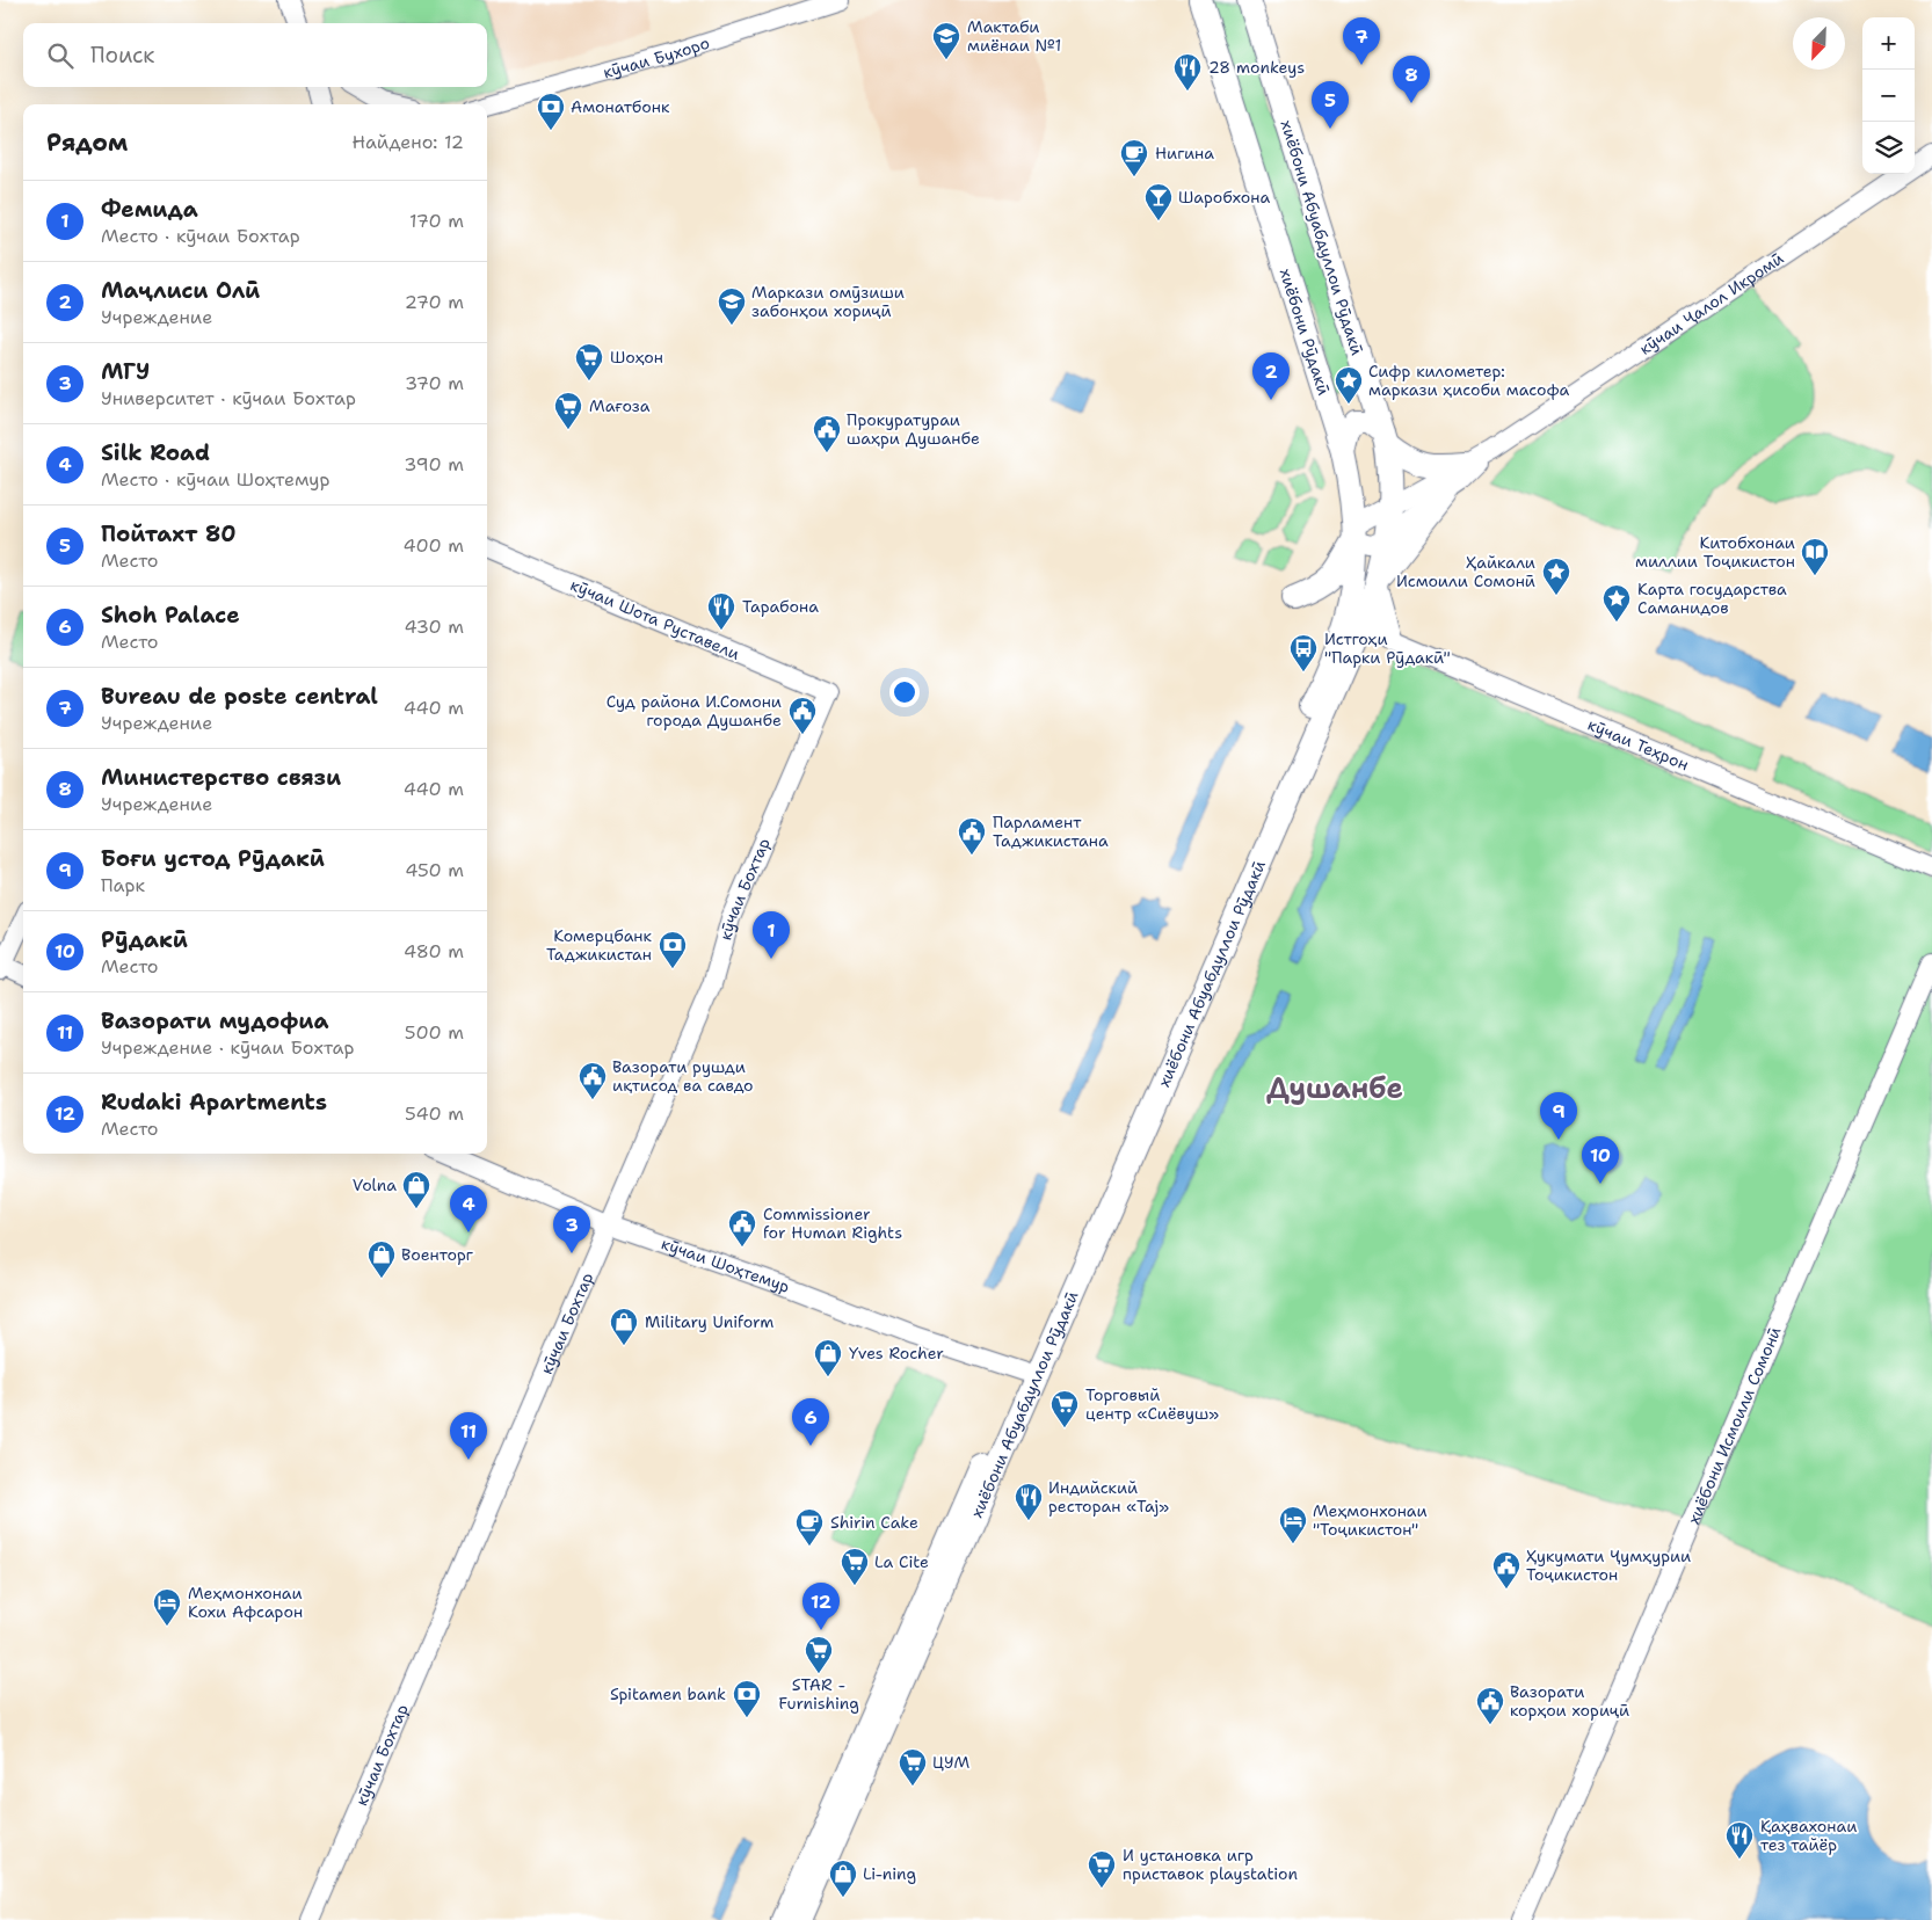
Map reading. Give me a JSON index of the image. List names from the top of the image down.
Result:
{
  "streets": {
    "highway": ["хиёбони Абуабдуллои Рӯдакӣ", "хиёбони Рӯдакӣ"],
    "street": [
      "кӯчаи Бухоро",
      "кӯчаи Ҷалол Икромӣ",
      "кӯчаи Шота Руставели",
      "кӯчаи Теҳрон",
      "кӯчаи Бохтар",
      "кӯчаи Шоҳтемур",
      "хиёбони Исмоили Сомонӣ"
    ]
  },
  "crossings": [
    ["хиёбони Абуабдуллои Рӯдакӣ", "хиёбони Рӯдакӣ"],
    ["хиёбони Абуабдуллои Рӯдакӣ", "кӯчаи Теҳрон"],
    ["хиёбони Абуабдуллои Рӯдакӣ", "кӯчаи Шоҳтемур"],
    ["хиёбони Рӯдакӣ", "кӯчаи Теҳрон"],
    ["кӯчаи Шота Руставели", "кӯчаи Бохтар"],
    ["кӯчаи Бохтар", "кӯчаи Шоҳтемур"]
  ],
  "districts": ["Душанбе"],
  "places": {
    "school or university": ["Мактаби миёнаи №1", "Маркази омӯзиши забонҳои хориҷӣ"],
    "restaurant": [
      "28 monkeys",
      "Тарабона",
      "Индийский ресторан «Taj»",
      "Қаҳвахонаи тез тайёр"
    ],
    "bank": ["Амонатбонк", "Комерцбанк Таджикистан", "Spitamen bank"],
    "cafe": ["Нигина", "Shirin Cake"],
    "bar": ["Шаробхона"],
    "supermarket": [
      "Шоҳон",
      "Мағоза",
      "Торговый центр «Сиёвуш»",
      "La Cite",
      "STAR - Furnishing",
      "ЦУМ",
      "И установка игр приставок playstation"
    ],
    "place": ["Сифр километер: маркази ҳисоби масофа", "Ҳайкали Исмоили Сомонӣ", "Карта государства Саманидов"],
    "public building": [
      "Прокуратураи шаҳри Душанбе",
      "Суд района И.Сомони города Душанбе",
      "Парламент Таджикистана",
      "Вазорати рушди иқтисод ва савдо",
      "Commissioner for Human Rights",
      "Ҳукумати Ҷумҳурии Тоҷикистон",
      "Вазорати корҳои хориҷӣ"
    ],
    "library": ["Китобхонаи миллии Тоҷикистон"],
    "bus stop": ["Истгоҳи \"Парки Рӯдакӣ\""],
    "shop": [
      "Volna",
      "Военторг",
      "Military Uniform",
      "Yves Rocher",
      "Li-ning"
    ],
    "hotel": ["Меҳмонхонаи \"Тоҷикистон\"", "Меҳмонхонаи Кохи Афсарон"]
  },
  "north": "bottom left",
  "page": {
    "map_buttons": ["+", "−"],
    "pins": [
      "7",
      "8",
      "5",
      "2",
      "1",
      "9",
      "10",
      "4",
      "3",
      "6",
      "11",
      "12"
    ],
    "search": "Поиск",
    "heading": ["Рядом", "Найдено: 12"],
    "list": [
      {
        "mark": "1",
        "name": "Фемида",
        "note": "Место · кӯчаи Бохтар",
        "value": "170 m"
      },
      {
        "mark": "2",
        "name": "Маҷлиси Олӣ",
        "note": "Учреждение",
        "value": "270 m"
      },
      {
        "mark": "3",
        "name": "МГУ",
        "note": "Университет · кӯчаи Бохтар",
        "value": "370 m"
      },
      {
        "mark": "4",
        "name": "Silk Road",
        "note": "Место · кӯчаи Шоҳтемур",
        "value": "390 m"
      },
      {
        "mark": "5",
        "name": "Пойтахт 80",
        "note": "Место",
        "value": "400 m"
      },
      {
        "mark": "6",
        "name": "Shoh Palace",
        "note": "Место",
        "value": "430 m"
      },
      {
        "mark": "7",
        "name": "Bureau de poste central",
        "note": "Учреждение",
        "value": "440 m"
      },
      {
        "mark": "8",
        "name": "Министерство связи",
        "note": "Учреждение",
        "value": "440 m"
      },
      {
        "mark": "9",
        "name": "Боғи устод Рӯдакӣ",
        "note": "Парк",
        "value": "450 m"
      },
      {
        "mark": "10",
        "name": "Рӯдакӣ",
        "note": "Место",
        "value": "480 m"
      },
      {
        "mark": "11",
        "name": "Вазорати мудофиа",
        "note": "Учреждение · кӯчаи Бохтар",
        "value": "500 m"
      },
      {
        "mark": "12",
        "name": "Rudaki Apartments",
        "note": "Место",
        "value": "540 m"
      }
    ]
  }
}
